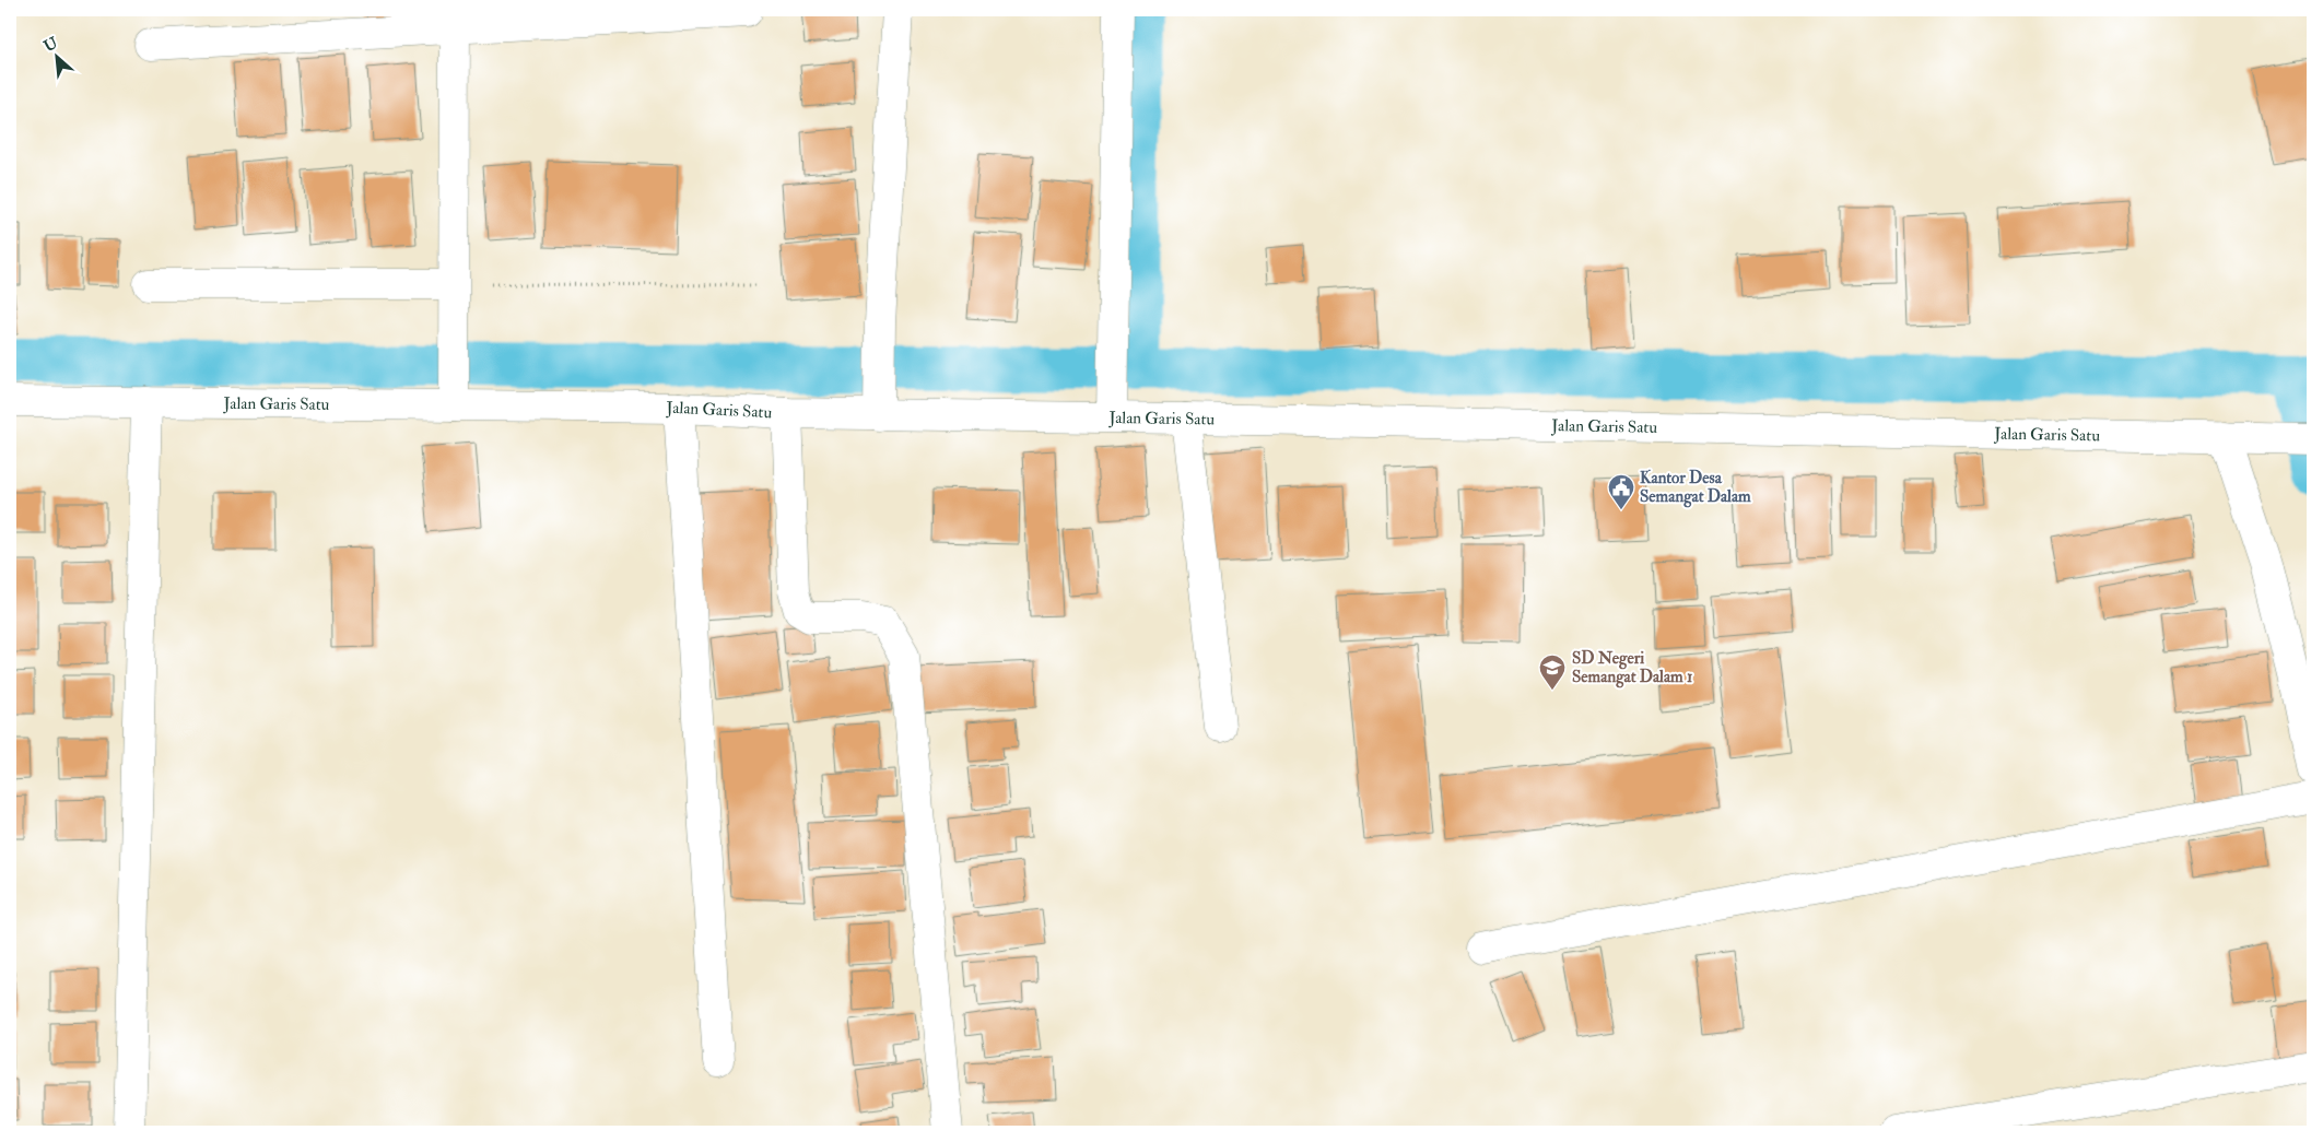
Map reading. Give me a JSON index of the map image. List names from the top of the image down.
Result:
{
  "streets": {
    "street": ["Jalan Garis Satu"]
  },
  "places": {
    "public building": ["Kantor Desa Semangat Dalam"],
    "school or university": ["SD Negeri Semangat Dalam 1"]
  },
  "north": "top left"
}
